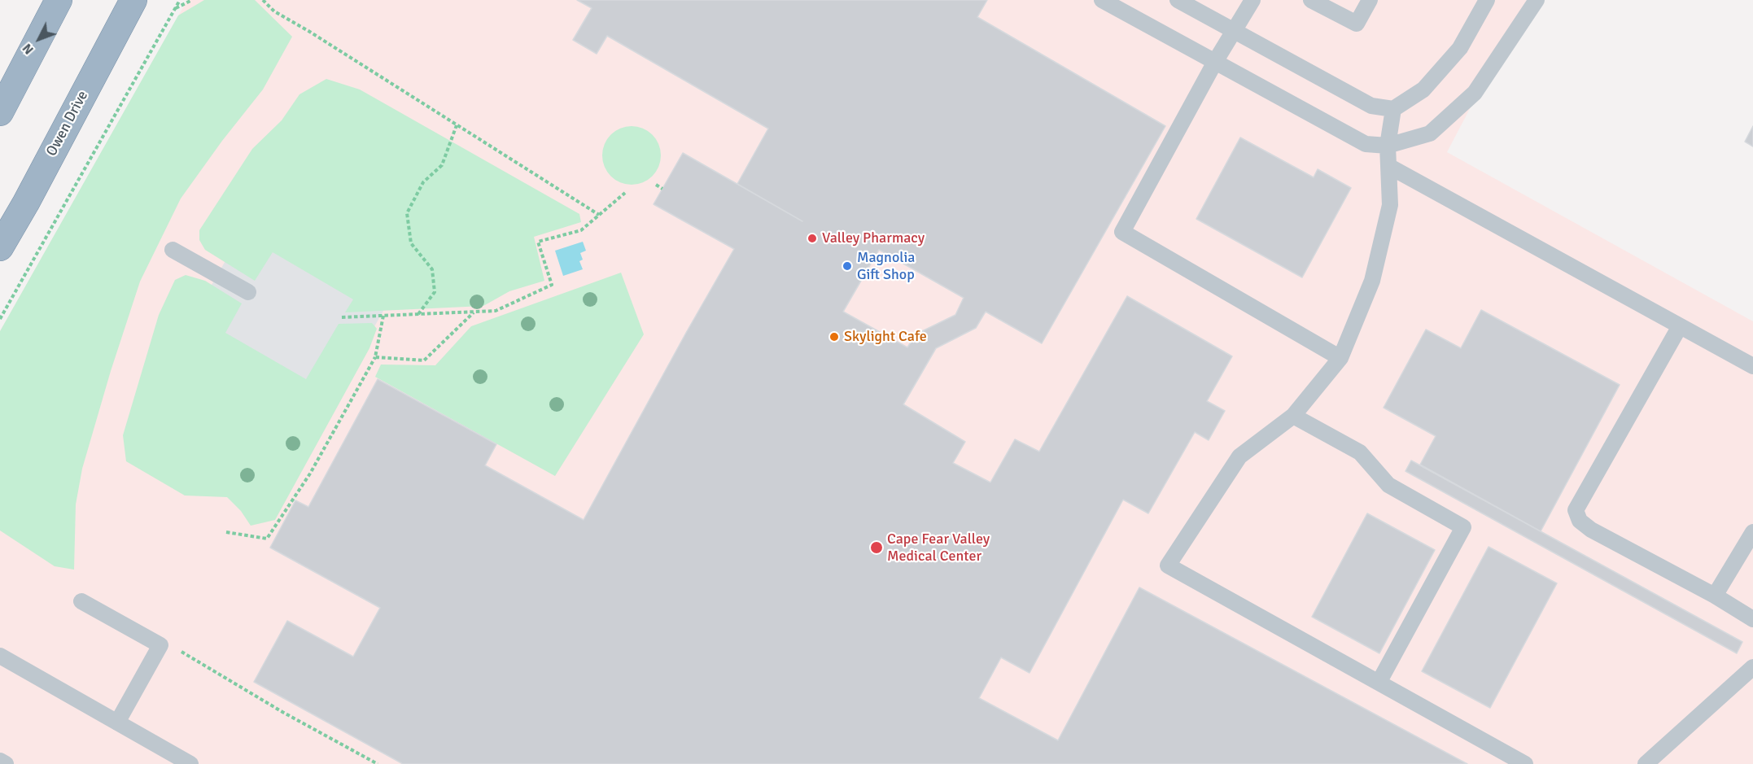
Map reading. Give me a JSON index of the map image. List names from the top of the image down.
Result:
{
  "streets": {
    "highway": ["Owen Drive"]
  },
  "places": [
    "Valley Pharmacy",
    "Magnolia Gift Shop",
    "Skylight Cafe",
    "Cape Fear Valley Medical Center"
  ],
  "north": "bottom left"
}
